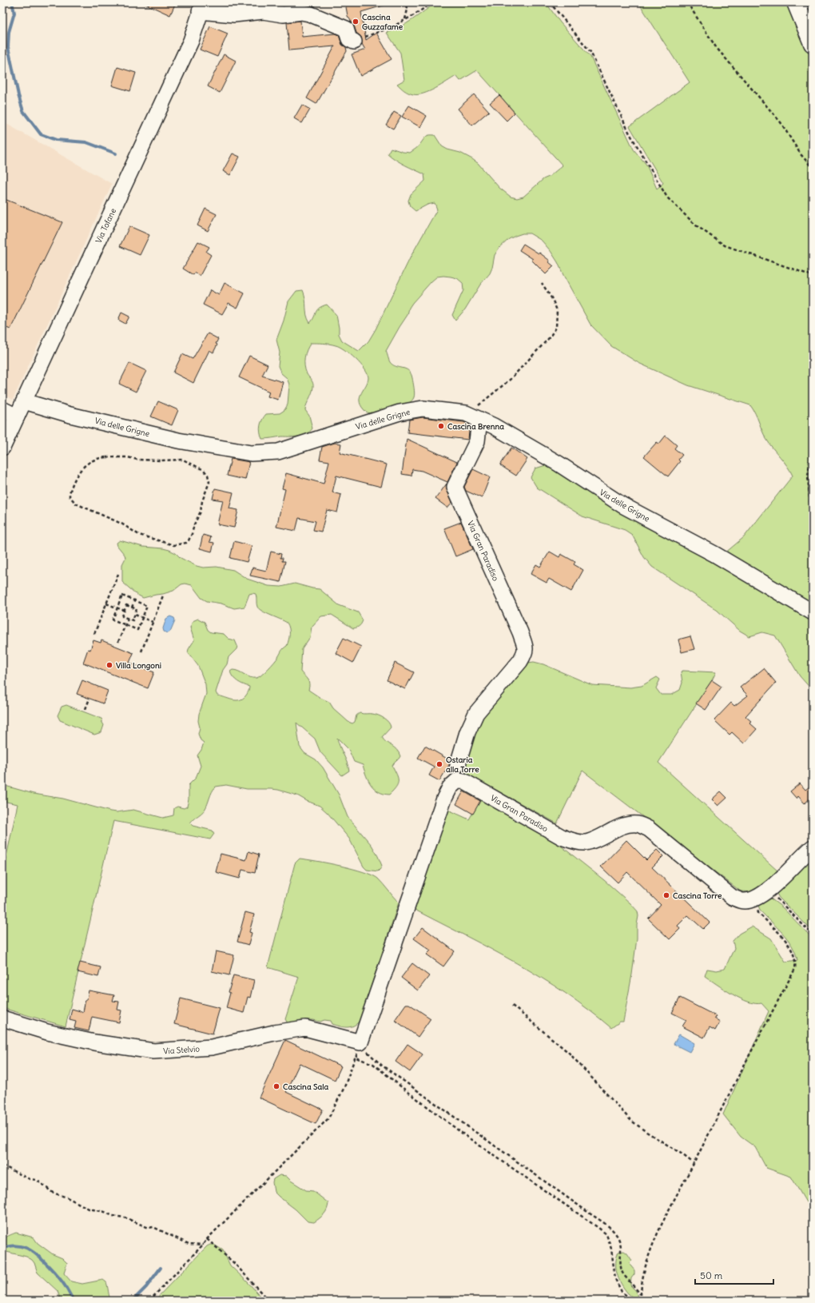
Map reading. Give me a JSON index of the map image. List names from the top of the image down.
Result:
{
  "streets": {
    "street": [
      "Via Tofane",
      "Via delle Grigne",
      "Via Gran Paradiso",
      "Via Stelvio"
    ]
  },
  "crossings": [
    ["Via Tofane", "Via delle Grigne"],
    ["Via delle Grigne", "Via Gran Paradiso"],
    ["Via Gran Paradiso", "Via Stelvio"]
  ],
  "places": [
    "Cascina Guzzafame",
    "Cascina Brenna",
    "Villa Longoni",
    "Ostaria alla Torre",
    "Cascina Torre",
    "Cascina Sala"
  ],
  "scale_bar": "50 m"
}
